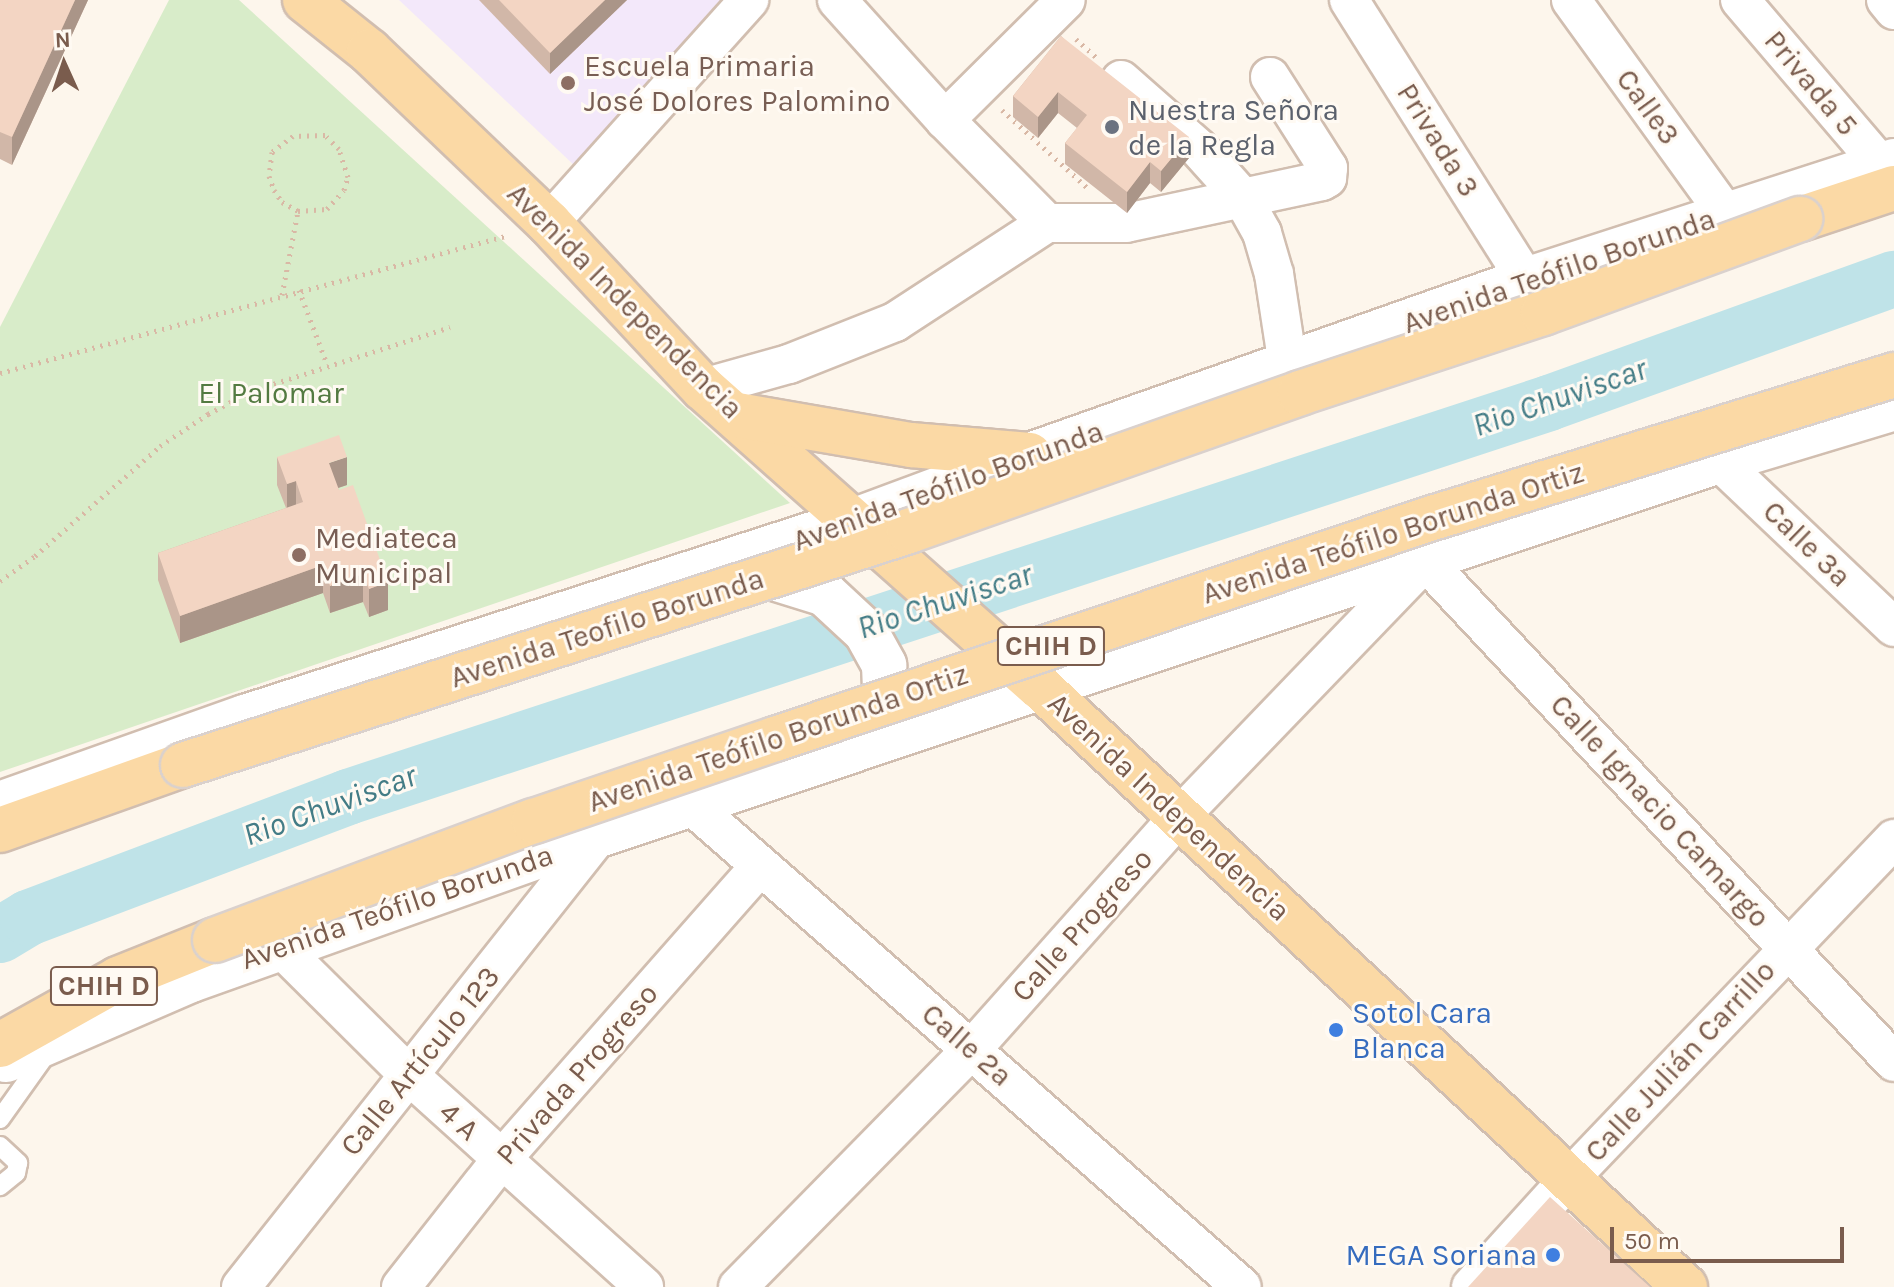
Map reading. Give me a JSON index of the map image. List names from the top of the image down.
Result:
{
  "streets": {
    "main road": [
      "Avenida Independencia",
      "Avenida Teófilo Borunda Ortiz",
      "Avenida Teofilo Borunda",
      "CHIH D"
    ],
    "street": [
      "Privada 5",
      "Calle3",
      "Privada 3",
      "Avenida Teófilo Borunda",
      "Calle 3a",
      "Calle Ignacio Camargo",
      "Calle Progreso",
      "Calle 2a",
      "Calle Artículo 123",
      "Calle Julián Carrillo",
      "Privada Progreso",
      "4 A"
    ]
  },
  "crossings": [
    ["Privada 5", "Avenida Teófilo Borunda"],
    ["Privada 5", "Avenida Teofilo Borunda"],
    ["Calle3", "Avenida Teófilo Borunda"],
    ["Privada 3", "Avenida Teófilo Borunda"],
    ["Avenida Teófilo Borunda", "Avenida Independencia"],
    ["Avenida Teófilo Borunda", "Calle 3a"],
    ["Avenida Teófilo Borunda", "Avenida Teofilo Borunda"],
    ["Avenida Teófilo Borunda", "Calle Ignacio Camargo"],
    ["Avenida Teófilo Borunda", "Calle Progreso"],
    ["Avenida Teófilo Borunda", "Calle 2a"],
    ["Avenida Teófilo Borunda", "Calle Artículo 123"],
    ["Avenida Teófilo Borunda", "4 A"],
    ["Avenida Independencia", "Calle Progreso"],
    ["Avenida Independencia", "Calle Julián Carrillo"],
    ["Calle Ignacio Camargo", "Calle Progreso"],
    ["Calle Ignacio Camargo", "Calle Julián Carrillo"],
    ["Calle Progreso", "Calle 2a"],
    ["Calle 2a", "Privada Progreso"],
    ["Calle Artículo 123", "4 A"],
    ["Privada Progreso", "4 A"]
  ],
  "water": ["Rio Chuviscar"],
  "parks": ["El Palomar"],
  "places": [
    "Escuela Primaria José Dolores Palomino",
    "Nuestra Señora de la Regla",
    "Mediateca Municipal",
    "Sotol Cara Blanca",
    "MEGA Soriana"
  ],
  "scale_bar": "50 m",
  "north": "top"
}
